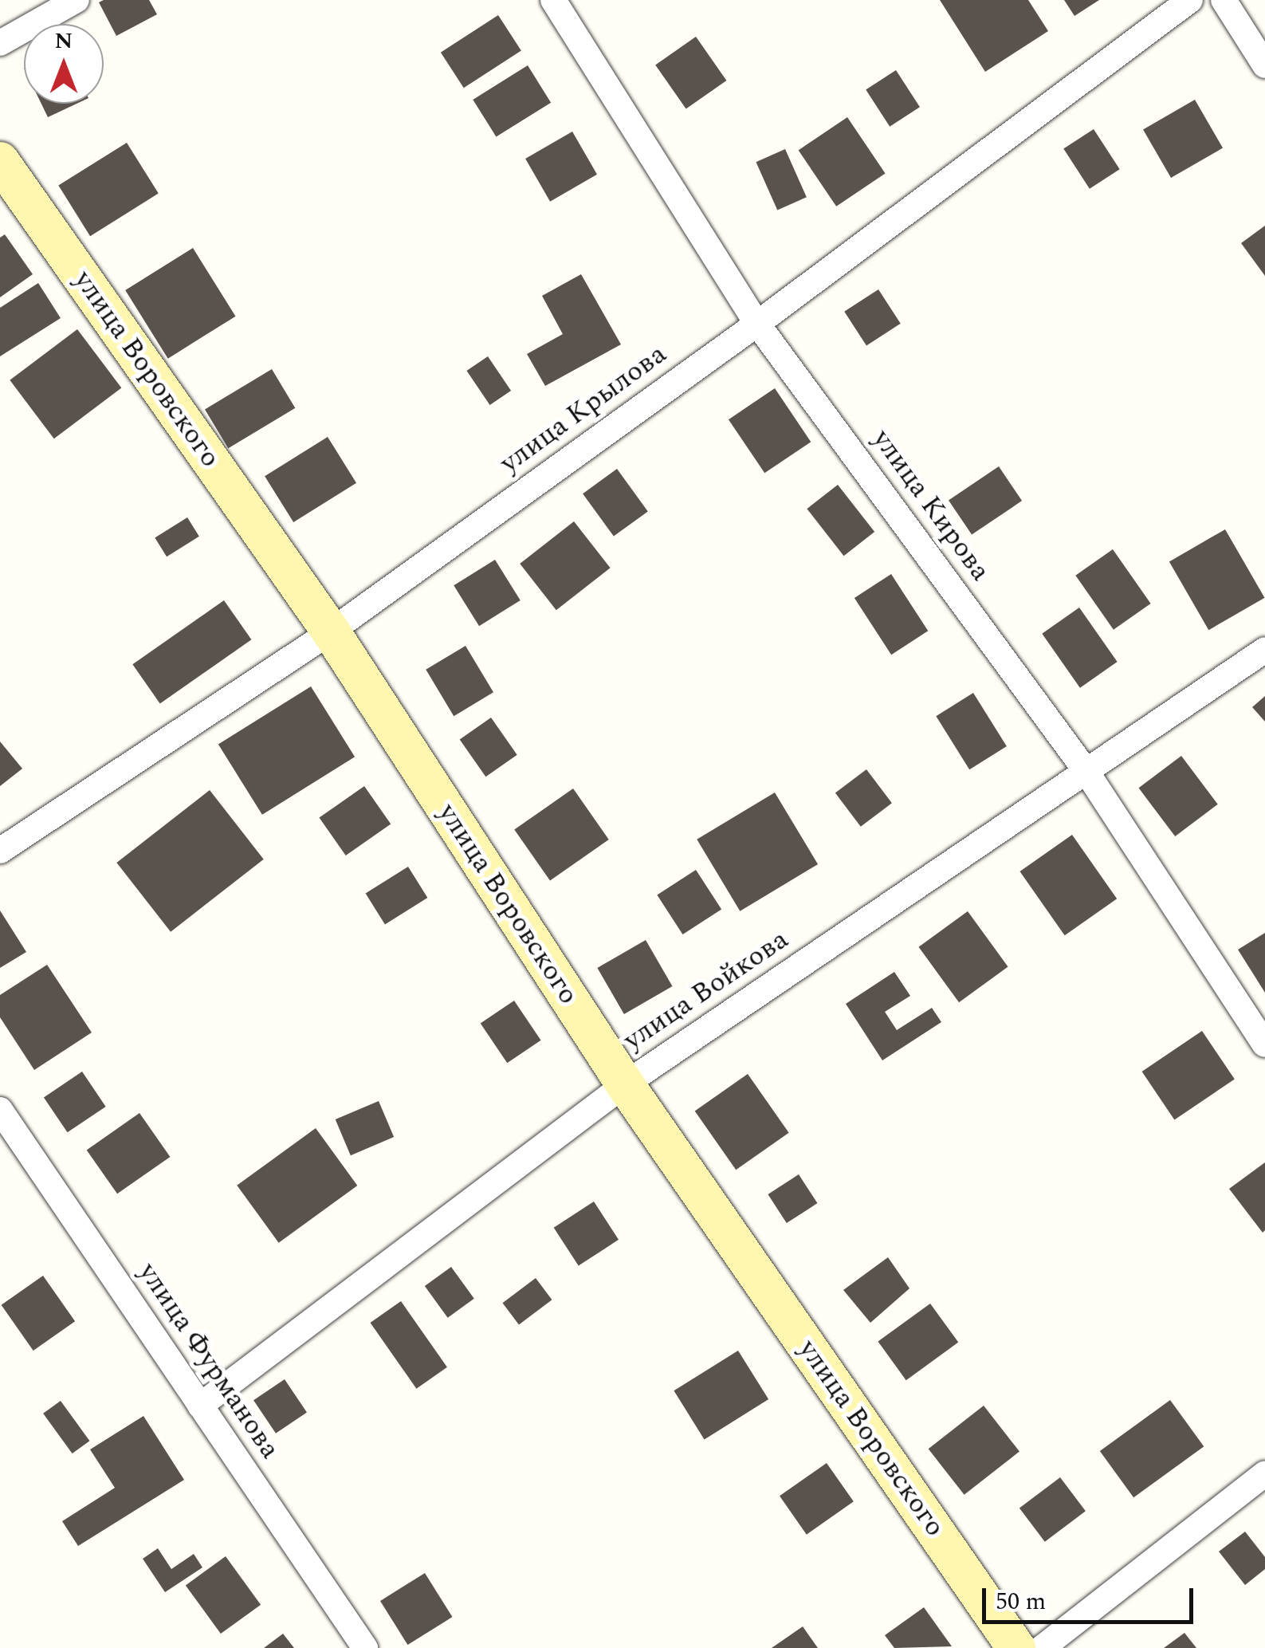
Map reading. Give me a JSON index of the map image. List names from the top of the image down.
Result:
{
  "streets": {
    "main road": ["улица Воровского"],
    "street": [
      "улица Крылова",
      "улица Кирова",
      "улица Войкова",
      "улица Фурманова"
    ]
  },
  "crossings": [
    ["улица Воровского", "улица Крылова"],
    ["улица Воровского", "улица Войкова"],
    ["улица Крылова", "улица Кирова"],
    ["улица Кирова", "улица Войкова"],
    ["улица Войкова", "улица Фурманова"]
  ],
  "scale_bar": "50 m",
  "north": "top"
}
